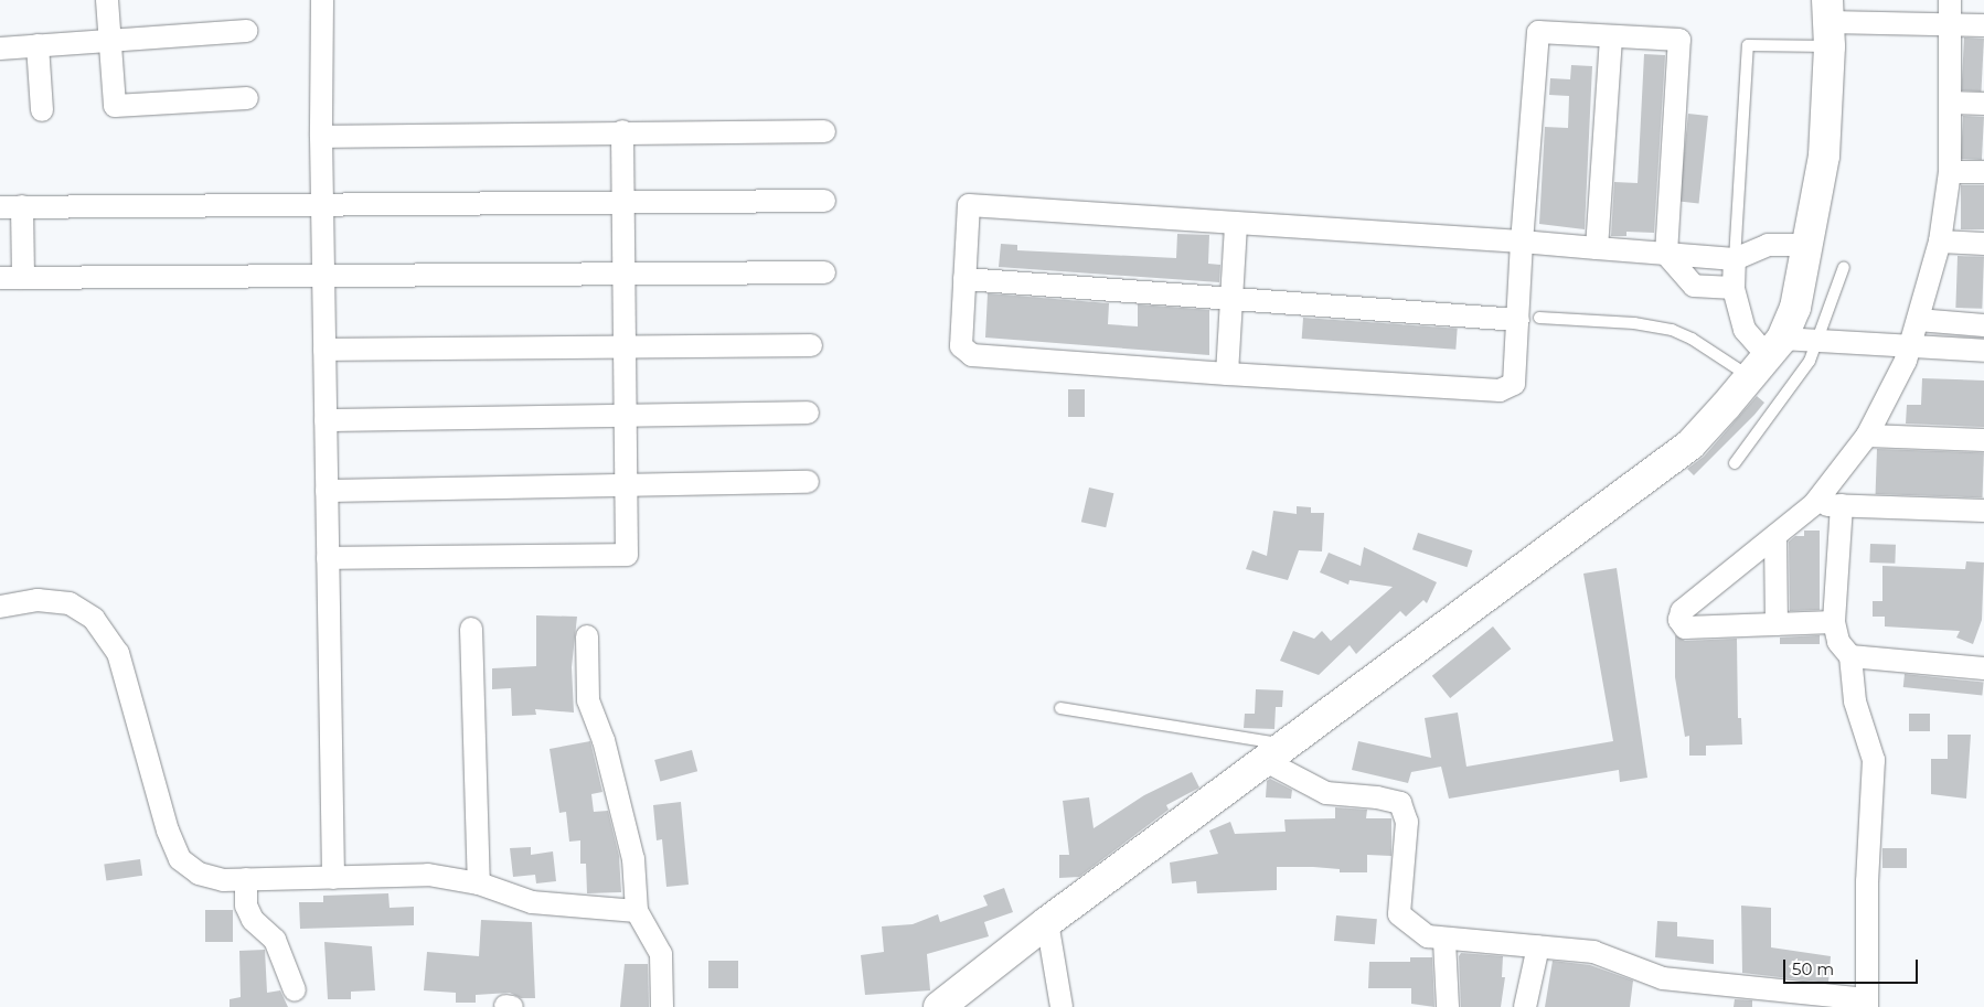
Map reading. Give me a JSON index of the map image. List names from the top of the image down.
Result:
{
  "scale_bar": "50 m"
}
